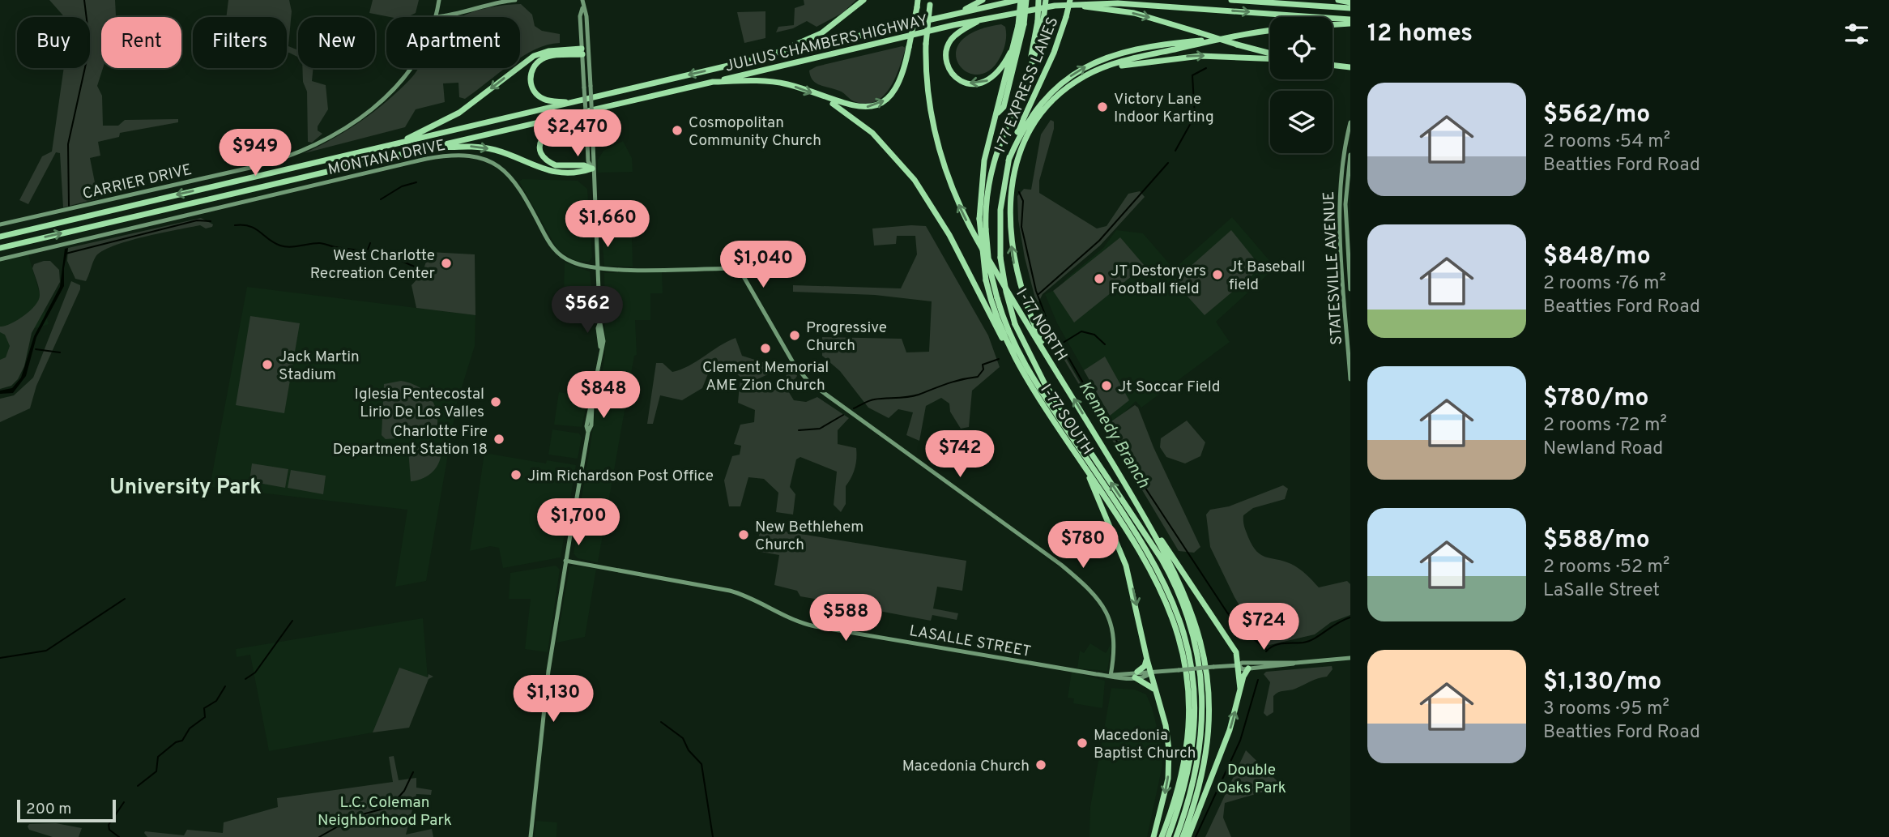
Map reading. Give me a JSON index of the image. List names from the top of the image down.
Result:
{
  "streets": {
    "highway": [
      "JULIUS CHAMBERS HIGHWAY",
      "I 77 EXPRESS LANES",
      "I-77 NORTH",
      "I-77 SOUTH"
    ],
    "street": [
      "MONTANA DRIVE",
      "CARRIER DRIVE",
      "STATESVILLE AVENUE",
      "LASALLE STREET"
    ]
  },
  "crossings": [
    ["JULIUS CHAMBERS HIGHWAY", "I 77 EXPRESS LANES"],
    ["JULIUS CHAMBERS HIGHWAY", "I-77 SOUTH"]
  ],
  "districts": ["University Park"],
  "water": ["Kennedy Branch"],
  "parks": ["Double Oaks Park", "L.C. Coleman Neighborhood Park"],
  "places": [
    "Victory Lane Indoor Karting",
    "Cosmopolitan Community Church",
    "West Charlotte Recreation Center",
    "Jt Baseball field",
    "JT Destoryers Football field",
    "Progressive Church",
    "Clement Memorial AME Zion Church",
    "Jack Martin Stadium",
    "Jt Soccar Field",
    "Iglesia Pentecostal Lirio De Los Valles",
    "Charlotte Fire Department Station 18",
    "Jim Richardson Post Office",
    "New Bethlehem Church",
    "Macedonia Baptist Church",
    "Macedonia Church"
  ],
  "scale_bar": "200 m",
  "page": {
    "heading": "12 homes",
    "chip": [
      "Buy",
      "Rent",
      "Filters",
      "New",
      "Apartment"
    ],
    "list": [
      {
        "name": "$562/mo",
        "note": "2 rooms · 54 m² · Beatties Ford Road"
      },
      {
        "name": "$848/mo",
        "note": "2 rooms · 76 m² · Beatties Ford Road"
      },
      {
        "name": "$780/mo",
        "note": "2 rooms · 72 m² · Newland Road"
      },
      {
        "name": "$588/mo",
        "note": "2 rooms · 52 m² · LaSalle Street"
      },
      {
        "name": "$1,130/mo",
        "note": "3 rooms · 95 m² · Beatties Ford Road"
      }
    ],
    "price": [
      "$2,470",
      "$949",
      "$1,660",
      "$1,040",
      "$562",
      "$848",
      "$742",
      "$1,700",
      "$780",
      "$588",
      "$724",
      "$1,130"
    ],
    "scale": "200 m"
  }
}
